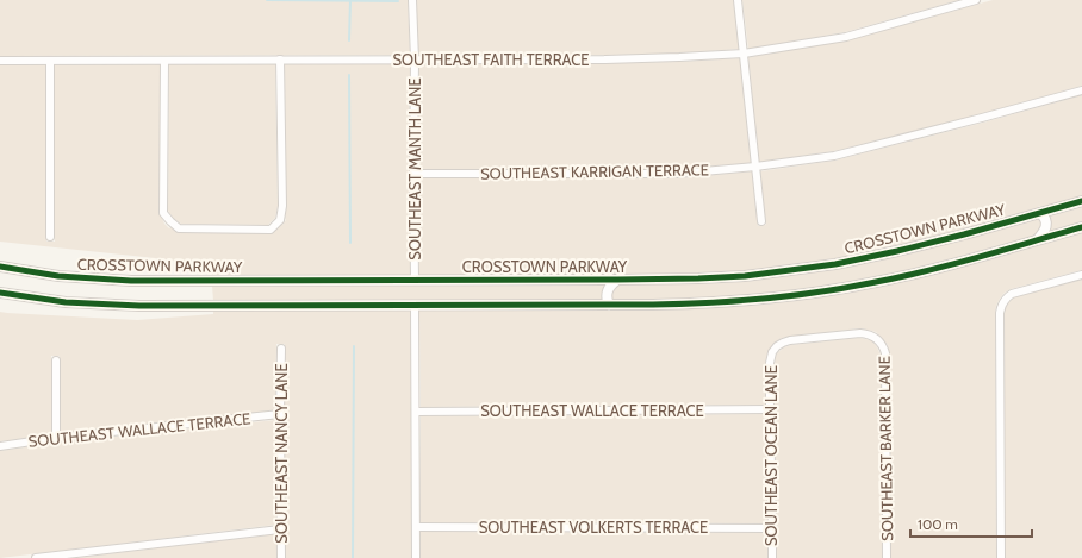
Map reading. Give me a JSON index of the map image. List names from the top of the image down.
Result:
{
  "streets": {
    "main road": ["CROSSTOWN PARKWAY"],
    "street": [
      "SOUTHEAST FAITH TERRACE",
      "SOUTHEAST MANTH LANE",
      "SOUTHEAST KARRIGAN TERRACE",
      "SOUTHEAST WALLACE TERRACE",
      "SOUTHEAST BARKER LANE",
      "SOUTHEAST NANCY LANE",
      "SOUTHEAST OCEAN LANE",
      "SOUTHEAST VOLKERTS TERRACE"
    ]
  },
  "crossings": [
    ["SOUTHEAST FAITH TERRACE", "SOUTHEAST MANTH LANE"],
    ["SOUTHEAST MANTH LANE", "SOUTHEAST KARRIGAN TERRACE"],
    ["SOUTHEAST MANTH LANE", "CROSSTOWN PARKWAY"],
    ["SOUTHEAST WALLACE TERRACE", "SOUTHEAST NANCY LANE"],
    ["SOUTHEAST WALLACE TERRACE", "SOUTHEAST OCEAN LANE"],
    ["SOUTHEAST BARKER LANE", "SOUTHEAST OCEAN LANE"],
    ["SOUTHEAST OCEAN LANE", "SOUTHEAST VOLKERTS TERRACE"]
  ],
  "scale_bar": "100 m"
}
